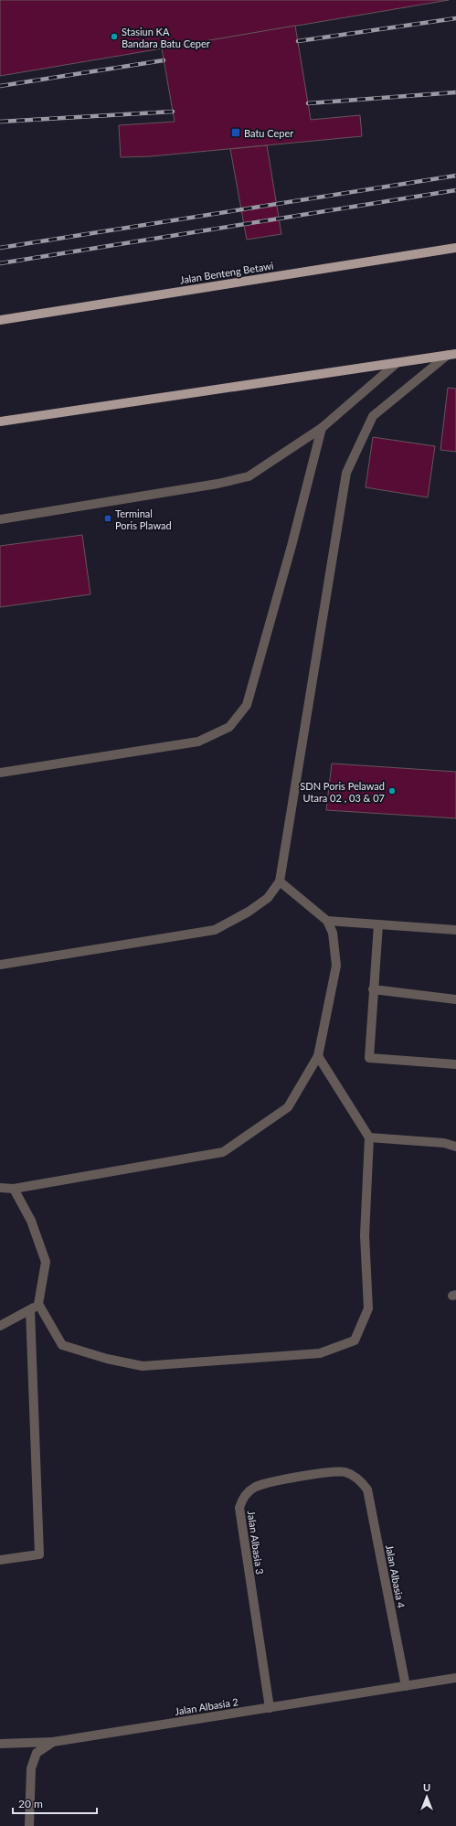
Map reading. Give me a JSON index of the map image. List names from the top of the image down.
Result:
{
  "streets": {
    "main road": ["Jalan Benteng Betawi"],
    "street": ["Jalan Albasia 3", "Jalan Albasia 4", "Jalan Albasia 2"]
  },
  "crossings": [
    ["Jalan Albasia 3", "Jalan Albasia 4"],
    ["Jalan Albasia 3", "Jalan Albasia 2"],
    ["Jalan Albasia 4", "Jalan Albasia 2"]
  ],
  "places": {
    "other": ["Stasiun KA Bandara Batu Ceper", "SDN Poris Pelawad Utara 02 , 03 & 07"],
    "transit": ["Batu Ceper", "Terminal Poris Plawad"]
  },
  "scale_bar": "20 m",
  "north": "top"
}
